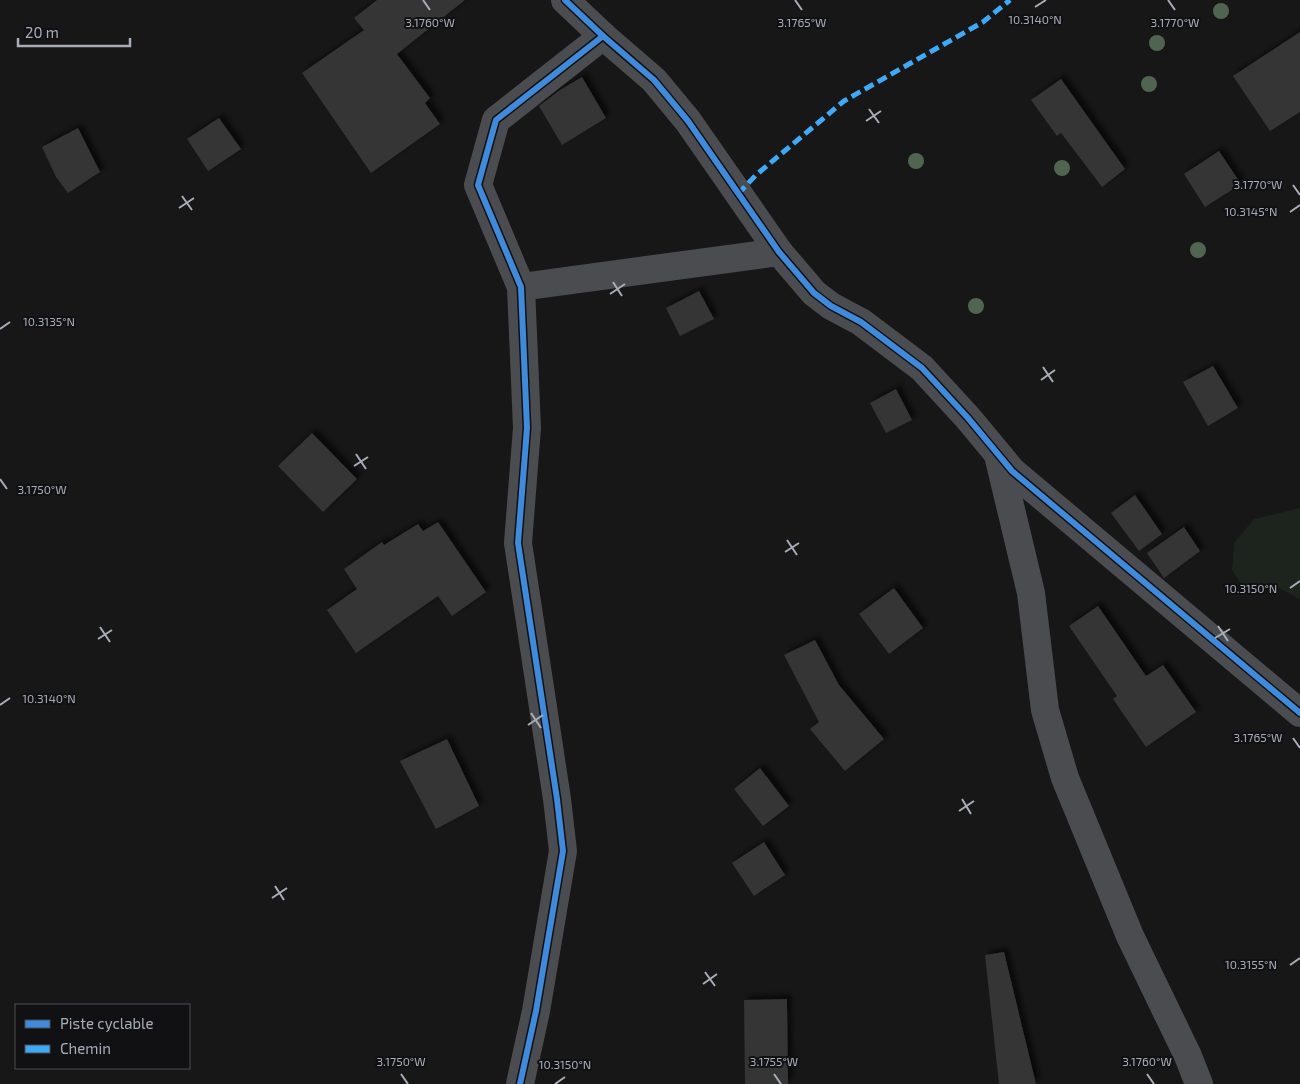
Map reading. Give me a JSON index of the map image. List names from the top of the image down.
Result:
{
  "legend": ["Piste cyclable", "Chemin"],
  "scale_bar": "20 m",
  "coordinates": [
    "10.3140°N",
    "3.1765°W",
    "3.1770°W",
    "3.1760°W",
    "10.3145°N",
    "10.3135°N",
    "3.1750°W",
    "10.3150°N",
    "10.3155°N",
    "3.1755°W"
  ]
}
